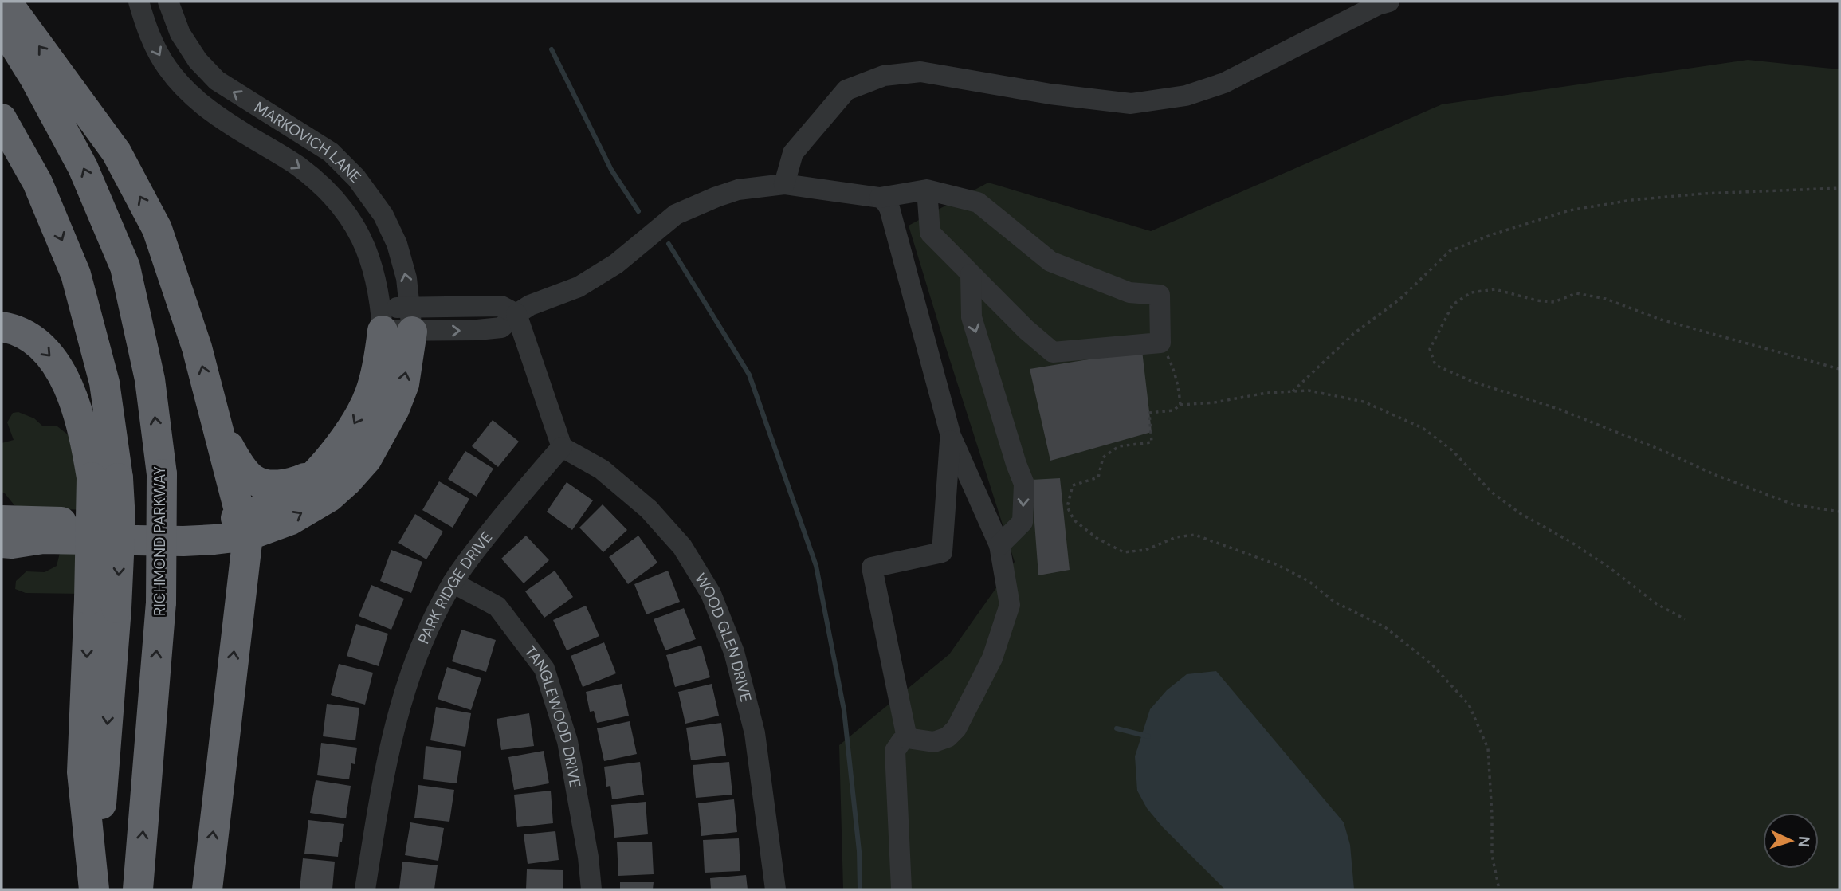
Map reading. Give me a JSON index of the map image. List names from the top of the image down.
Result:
{
  "streets": {
    "highway": ["RICHMOND PARKWAY"],
    "street": [
      "MARKOVICH LANE",
      "PARK RIDGE DRIVE",
      "WOOD GLEN DRIVE",
      "TANGLEWOOD DRIVE"
    ]
  },
  "crossings": [
    ["PARK RIDGE DRIVE", "WOOD GLEN DRIVE"],
    ["PARK RIDGE DRIVE", "TANGLEWOOD DRIVE"]
  ],
  "north": "right"
}
